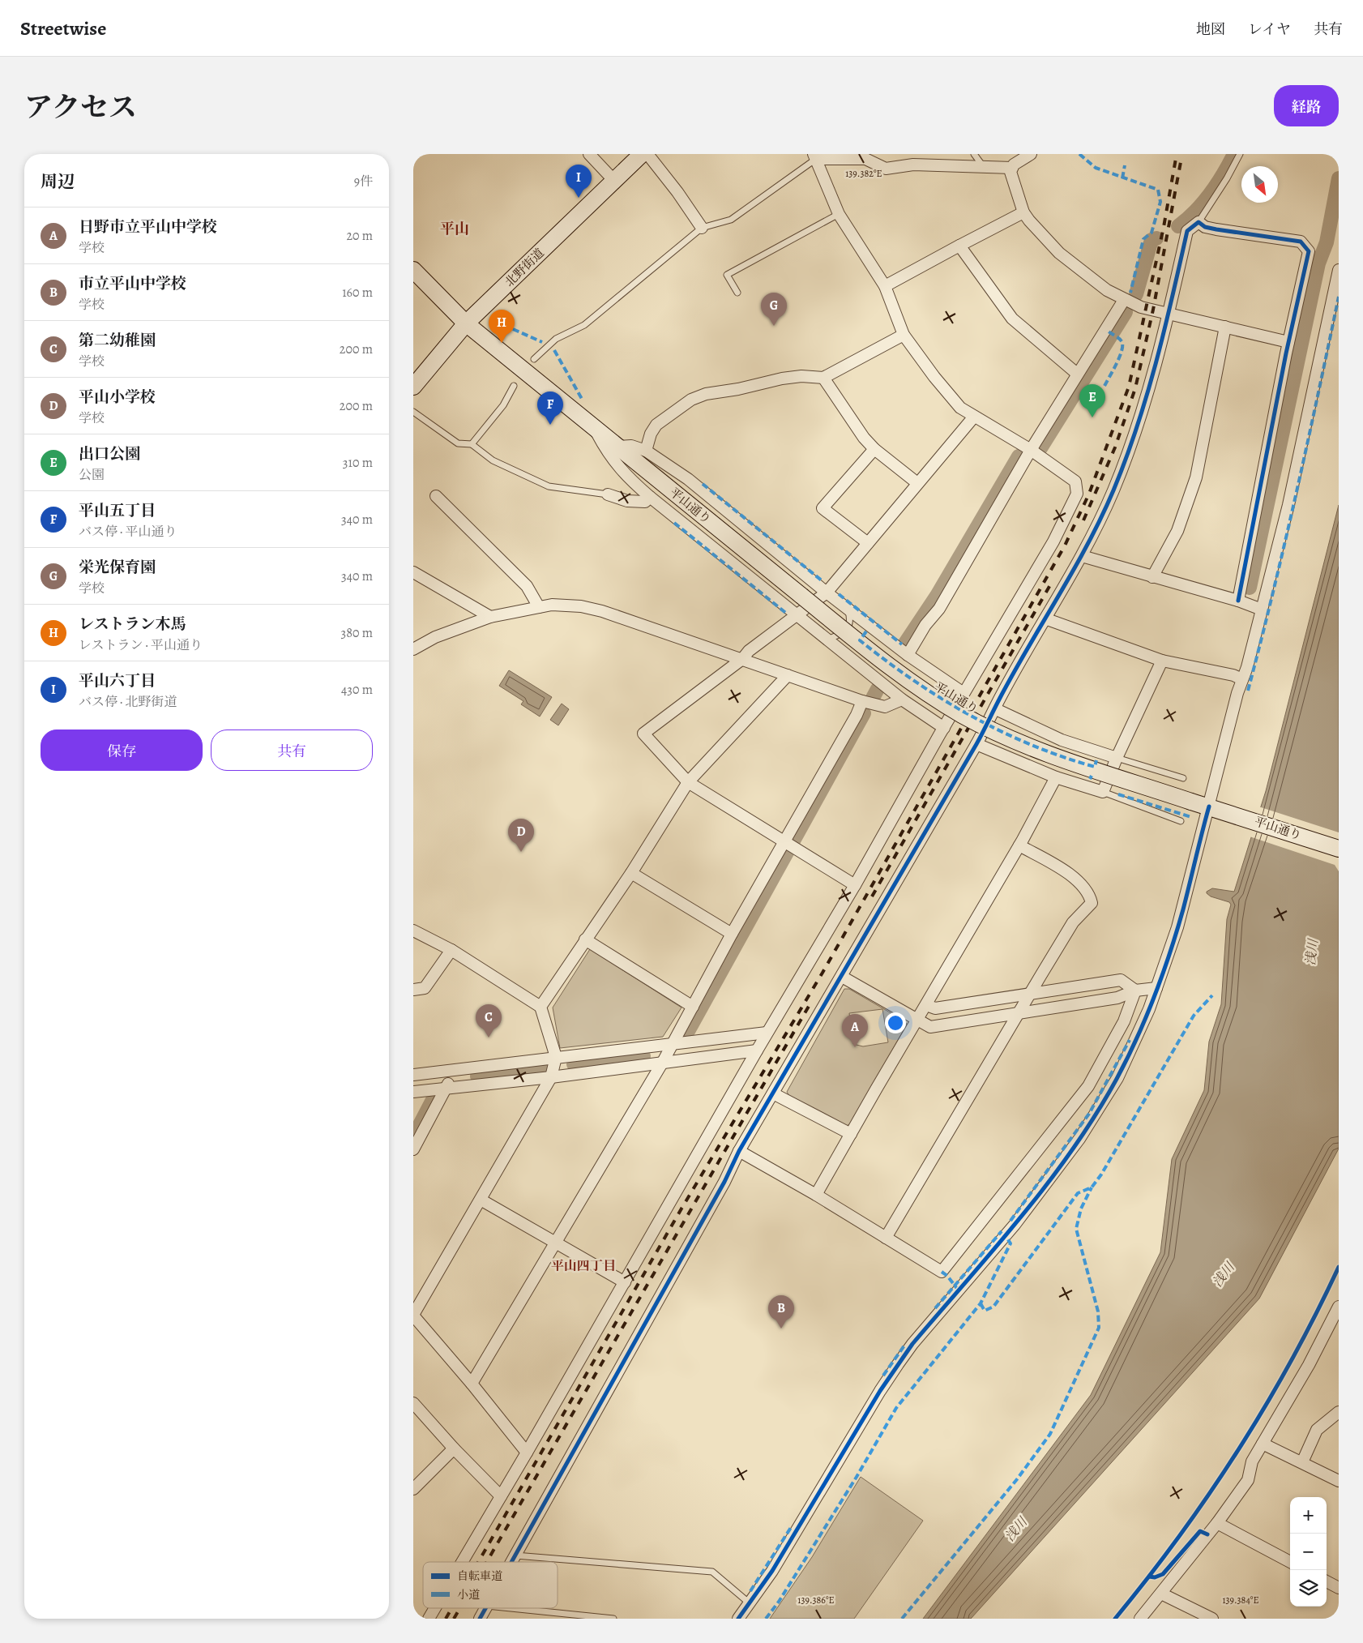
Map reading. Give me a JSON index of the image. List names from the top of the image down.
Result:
{
  "streets": {
    "main road": ["北野街道", "平山通り"]
  },
  "crossings": [
    ["北野街道", "平山通り"]
  ],
  "districts": ["平山", "平山四丁目"],
  "water": ["浅川"],
  "legend": ["自転車道", "小道"],
  "north": "bottom right",
  "page": {
    "header": "Streetwise",
    "nav": ["地図", "レイヤ", "共有"],
    "title": "アクセス",
    "buttons": [
      "経路",
      ["保存", "共有"]
    ],
    "heading": ["周辺", "9件"],
    "pins": [
      "I",
      "G",
      "H",
      "E",
      "F",
      "D",
      "C",
      "A",
      "B"
    ],
    "list": [
      {
        "mark": "A",
        "name": "日野市立平山中学校",
        "note": "学校",
        "value": "20 m"
      },
      {
        "mark": "B",
        "name": "市立平山中学校",
        "note": "学校",
        "value": "160 m"
      },
      {
        "mark": "C",
        "name": "第二幼稚園",
        "note": "学校",
        "value": "200 m"
      },
      {
        "mark": "D",
        "name": "平山小学校",
        "note": "学校",
        "value": "200 m"
      },
      {
        "mark": "E",
        "name": "出口公園",
        "note": "公園",
        "value": "310 m"
      },
      {
        "mark": "F",
        "name": "平山五丁目",
        "note": "バス停 · 平山通り",
        "value": "340 m"
      },
      {
        "mark": "G",
        "name": "栄光保育園",
        "note": "学校",
        "value": "340 m"
      },
      {
        "mark": "H",
        "name": "レストラン木馬",
        "note": "レストラン · 平山通り",
        "value": "380 m"
      },
      {
        "mark": "I",
        "name": "平山六丁目",
        "note": "バス停 · 北野街道",
        "value": "430 m"
      }
    ],
    "map_buttons": ["+", "−"]
  },
  "coordinates": ["139.382°E", "139.386°E", "139.384°E"]
}
